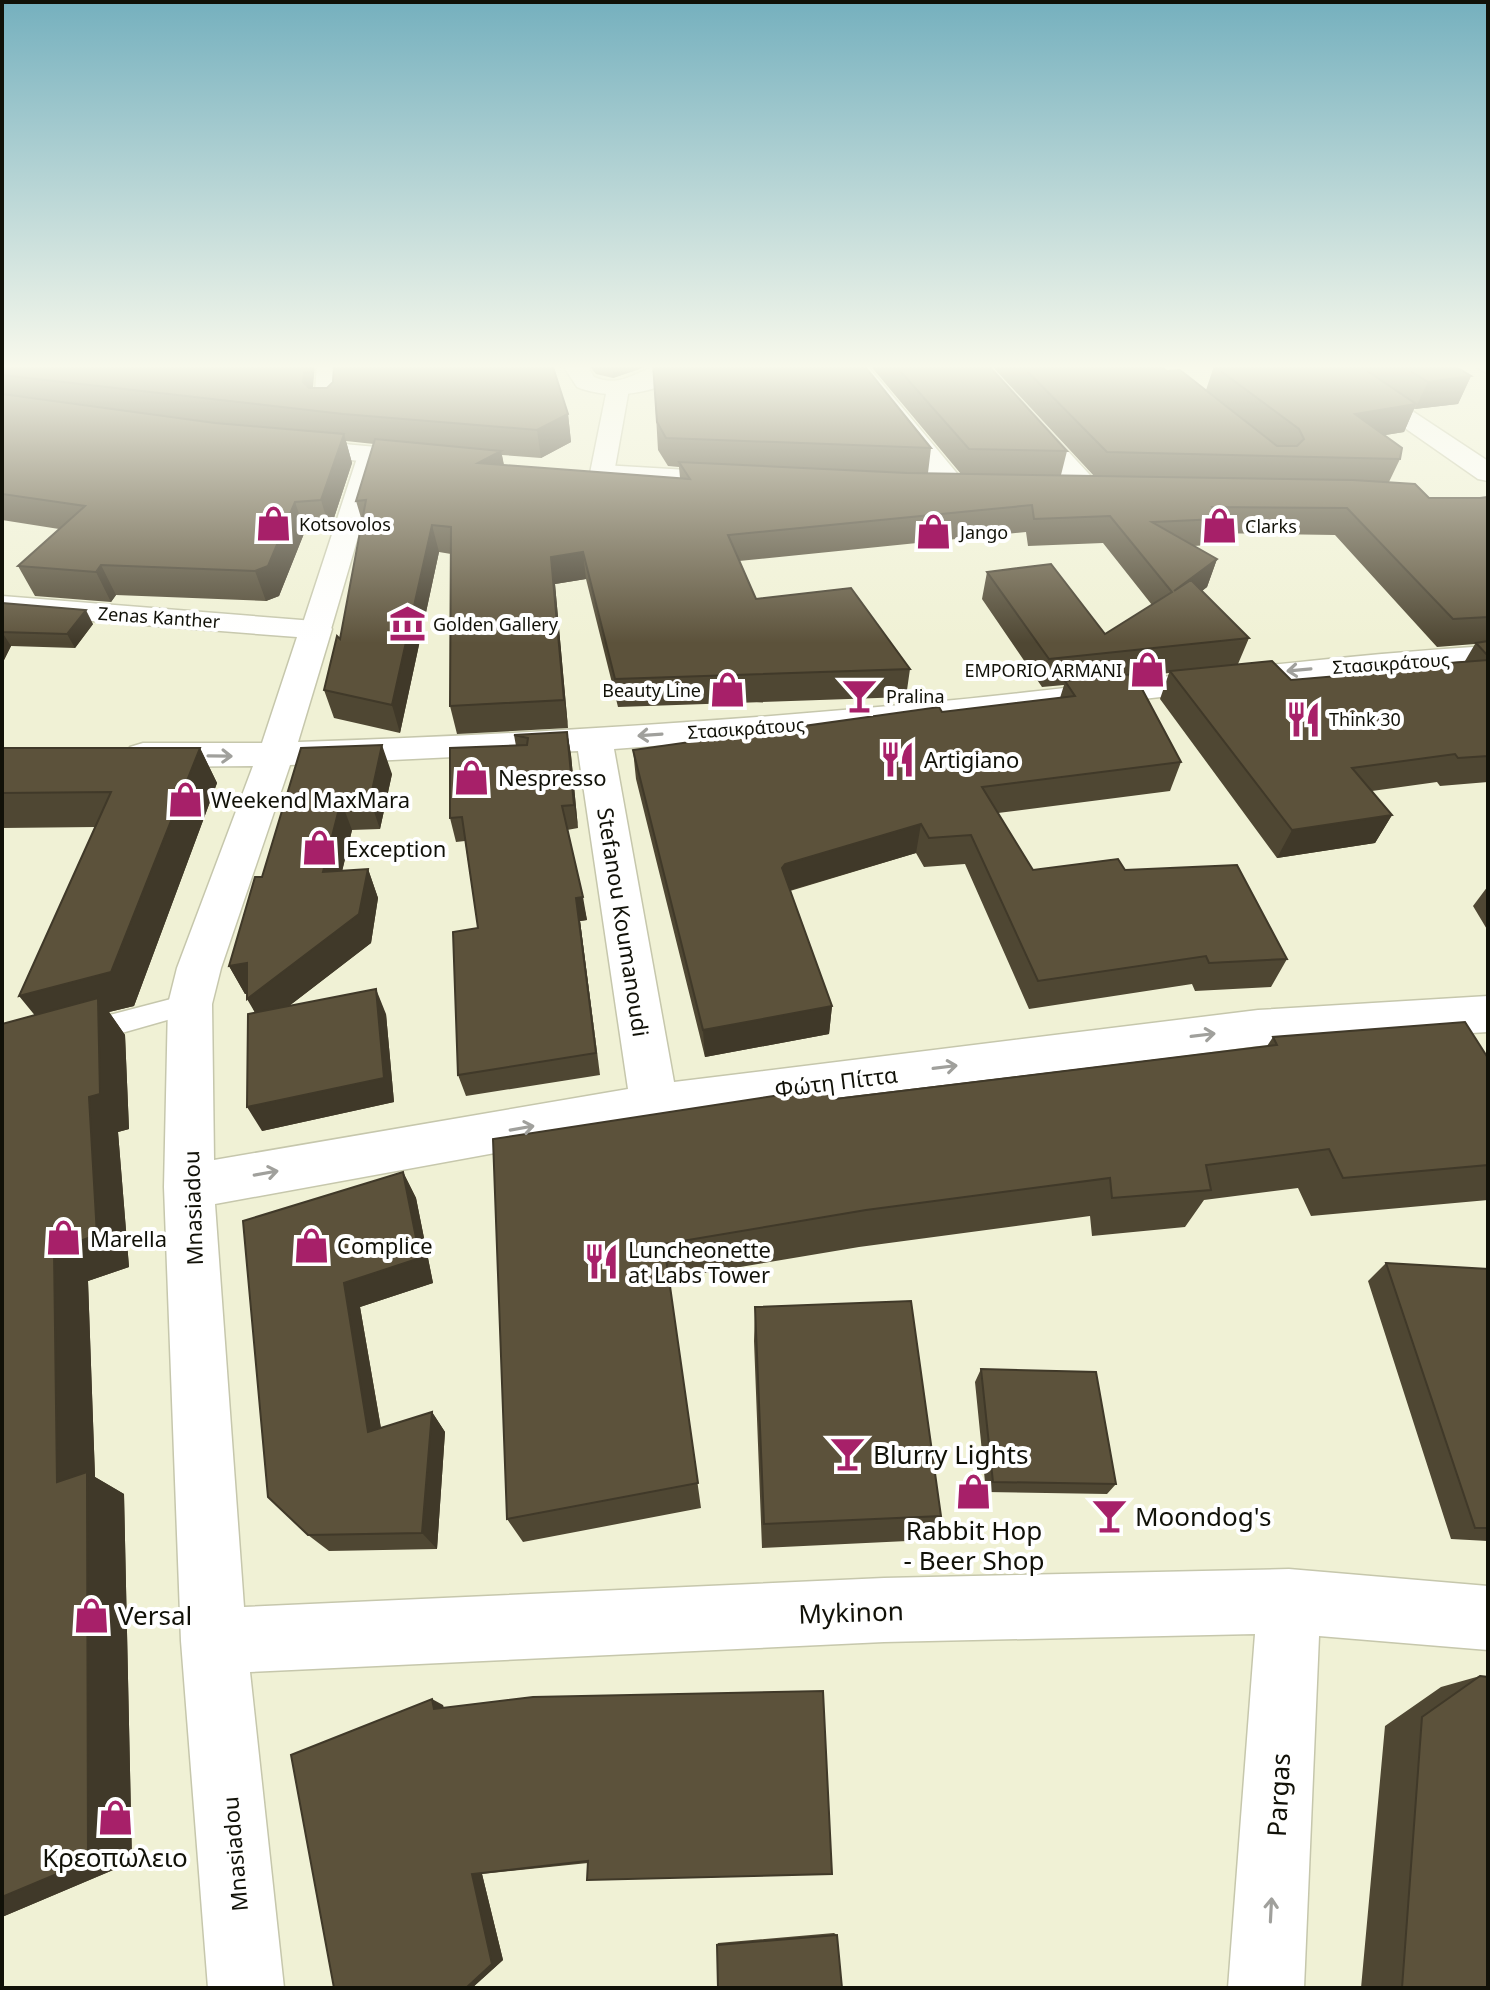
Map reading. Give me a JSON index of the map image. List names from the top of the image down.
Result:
{
  "streets": {
    "street": [
      "Zenas Kanther",
      "Στασικράτους",
      "Stefanou Koumanoudi",
      "Φώτη Πίττα",
      "Mnasiadou",
      "Mykinon",
      "Pargas"
    ]
  },
  "crossings": [
    ["Zenas Kanther", "Mnasiadou"],
    ["Στασικράτους", "Stefanou Koumanoudi"],
    ["Στασικράτους", "Mnasiadou"],
    ["Stefanou Koumanoudi", "Φώτη Πίττα"],
    ["Φώτη Πίττα", "Mnasiadou"],
    ["Mnasiadou", "Mykinon"],
    ["Mykinon", "Pargas"]
  ],
  "one_way": ["Φώτη Πίττα", "Pargas"],
  "places": {
    "shop": [
      "Kotsovolos",
      "Clarks",
      "Jango",
      "EMPORIO ARMANI",
      "Beauty Line",
      "Nespresso",
      "Weekend MaxMara",
      "Exception",
      "Marella",
      "Complice",
      "Rabbit Hop - Beer Shop",
      "Versal",
      "Κρεοπωλειο"
    ],
    "museum": ["Golden Gallery"],
    "bar": ["Pralina", "Blurry Lights", "Moondog's"],
    "restaurant": ["Think 30", "Artigiano", "Luncheonette at Labs Tower"]
  }
}
